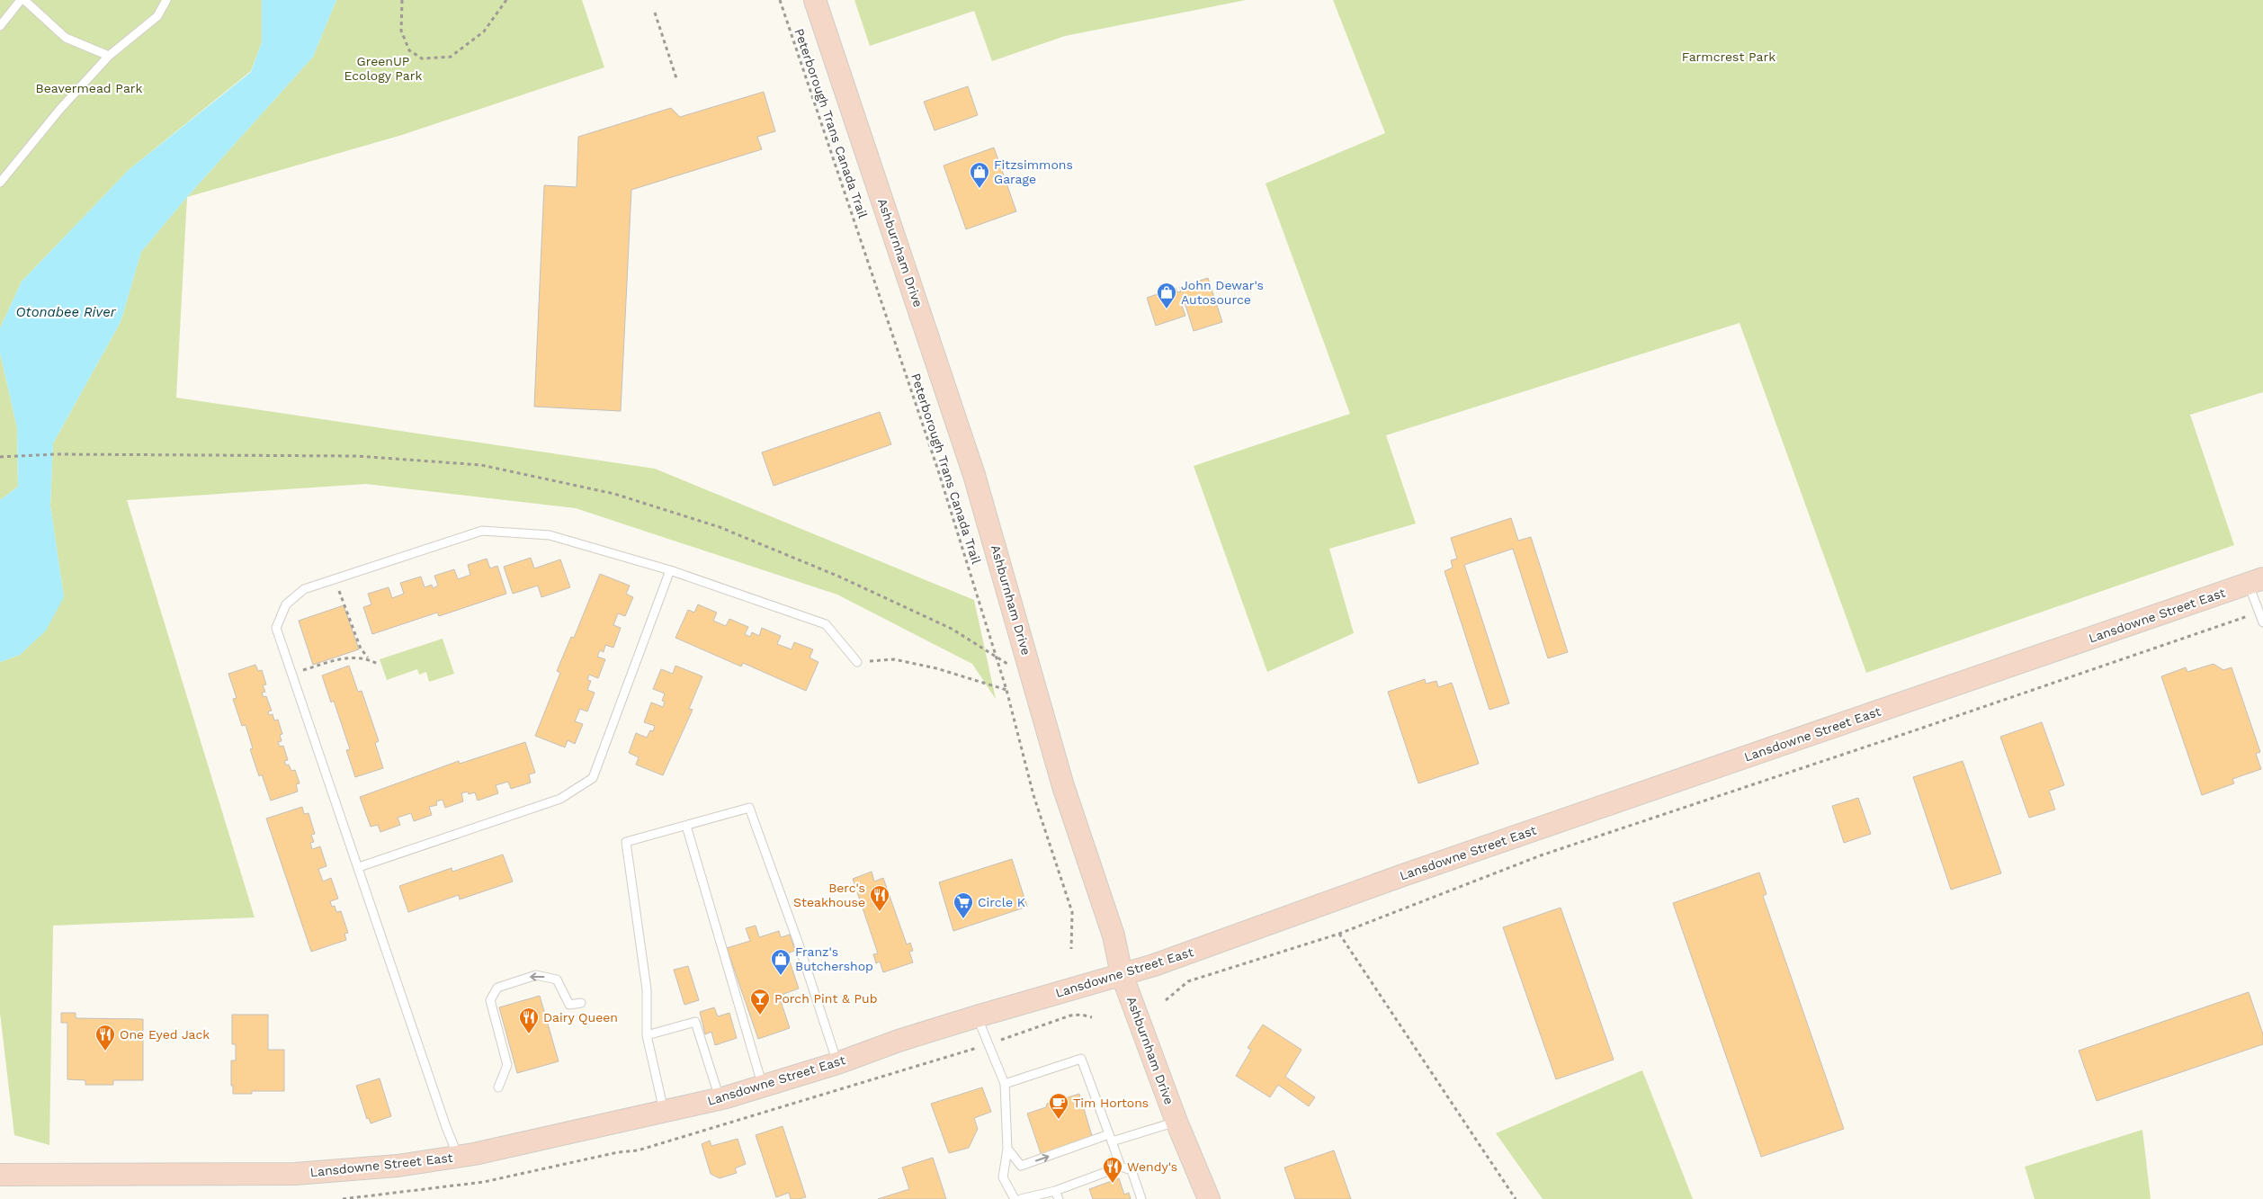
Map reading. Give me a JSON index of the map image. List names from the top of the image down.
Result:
{
  "streets": {
    "main road": ["Ashburnham Drive", "Lansdowne Street East"],
    "path": ["Peterborough Trans Canada Trail"]
  },
  "crossings": [
    ["Ashburnham Drive", "Lansdowne Street East"]
  ],
  "water": ["Otonabee River"],
  "parks": ["Farmcrest Park", "GreenUP Ecology Park", "Beavermead Park"],
  "places": {
    "shop": ["Fitzsimmons Garage", "John Dewar's Autosource", "Franz's Butchershop"],
    "restaurant": [
      "Berc's Steakhouse",
      "Dairy Queen",
      "One Eyed Jack",
      "Wendy's"
    ],
    "supermarket": ["Circle K"],
    "bar": ["Porch Pint & Pub"],
    "cafe": ["Tim Hortons"]
  }
}
